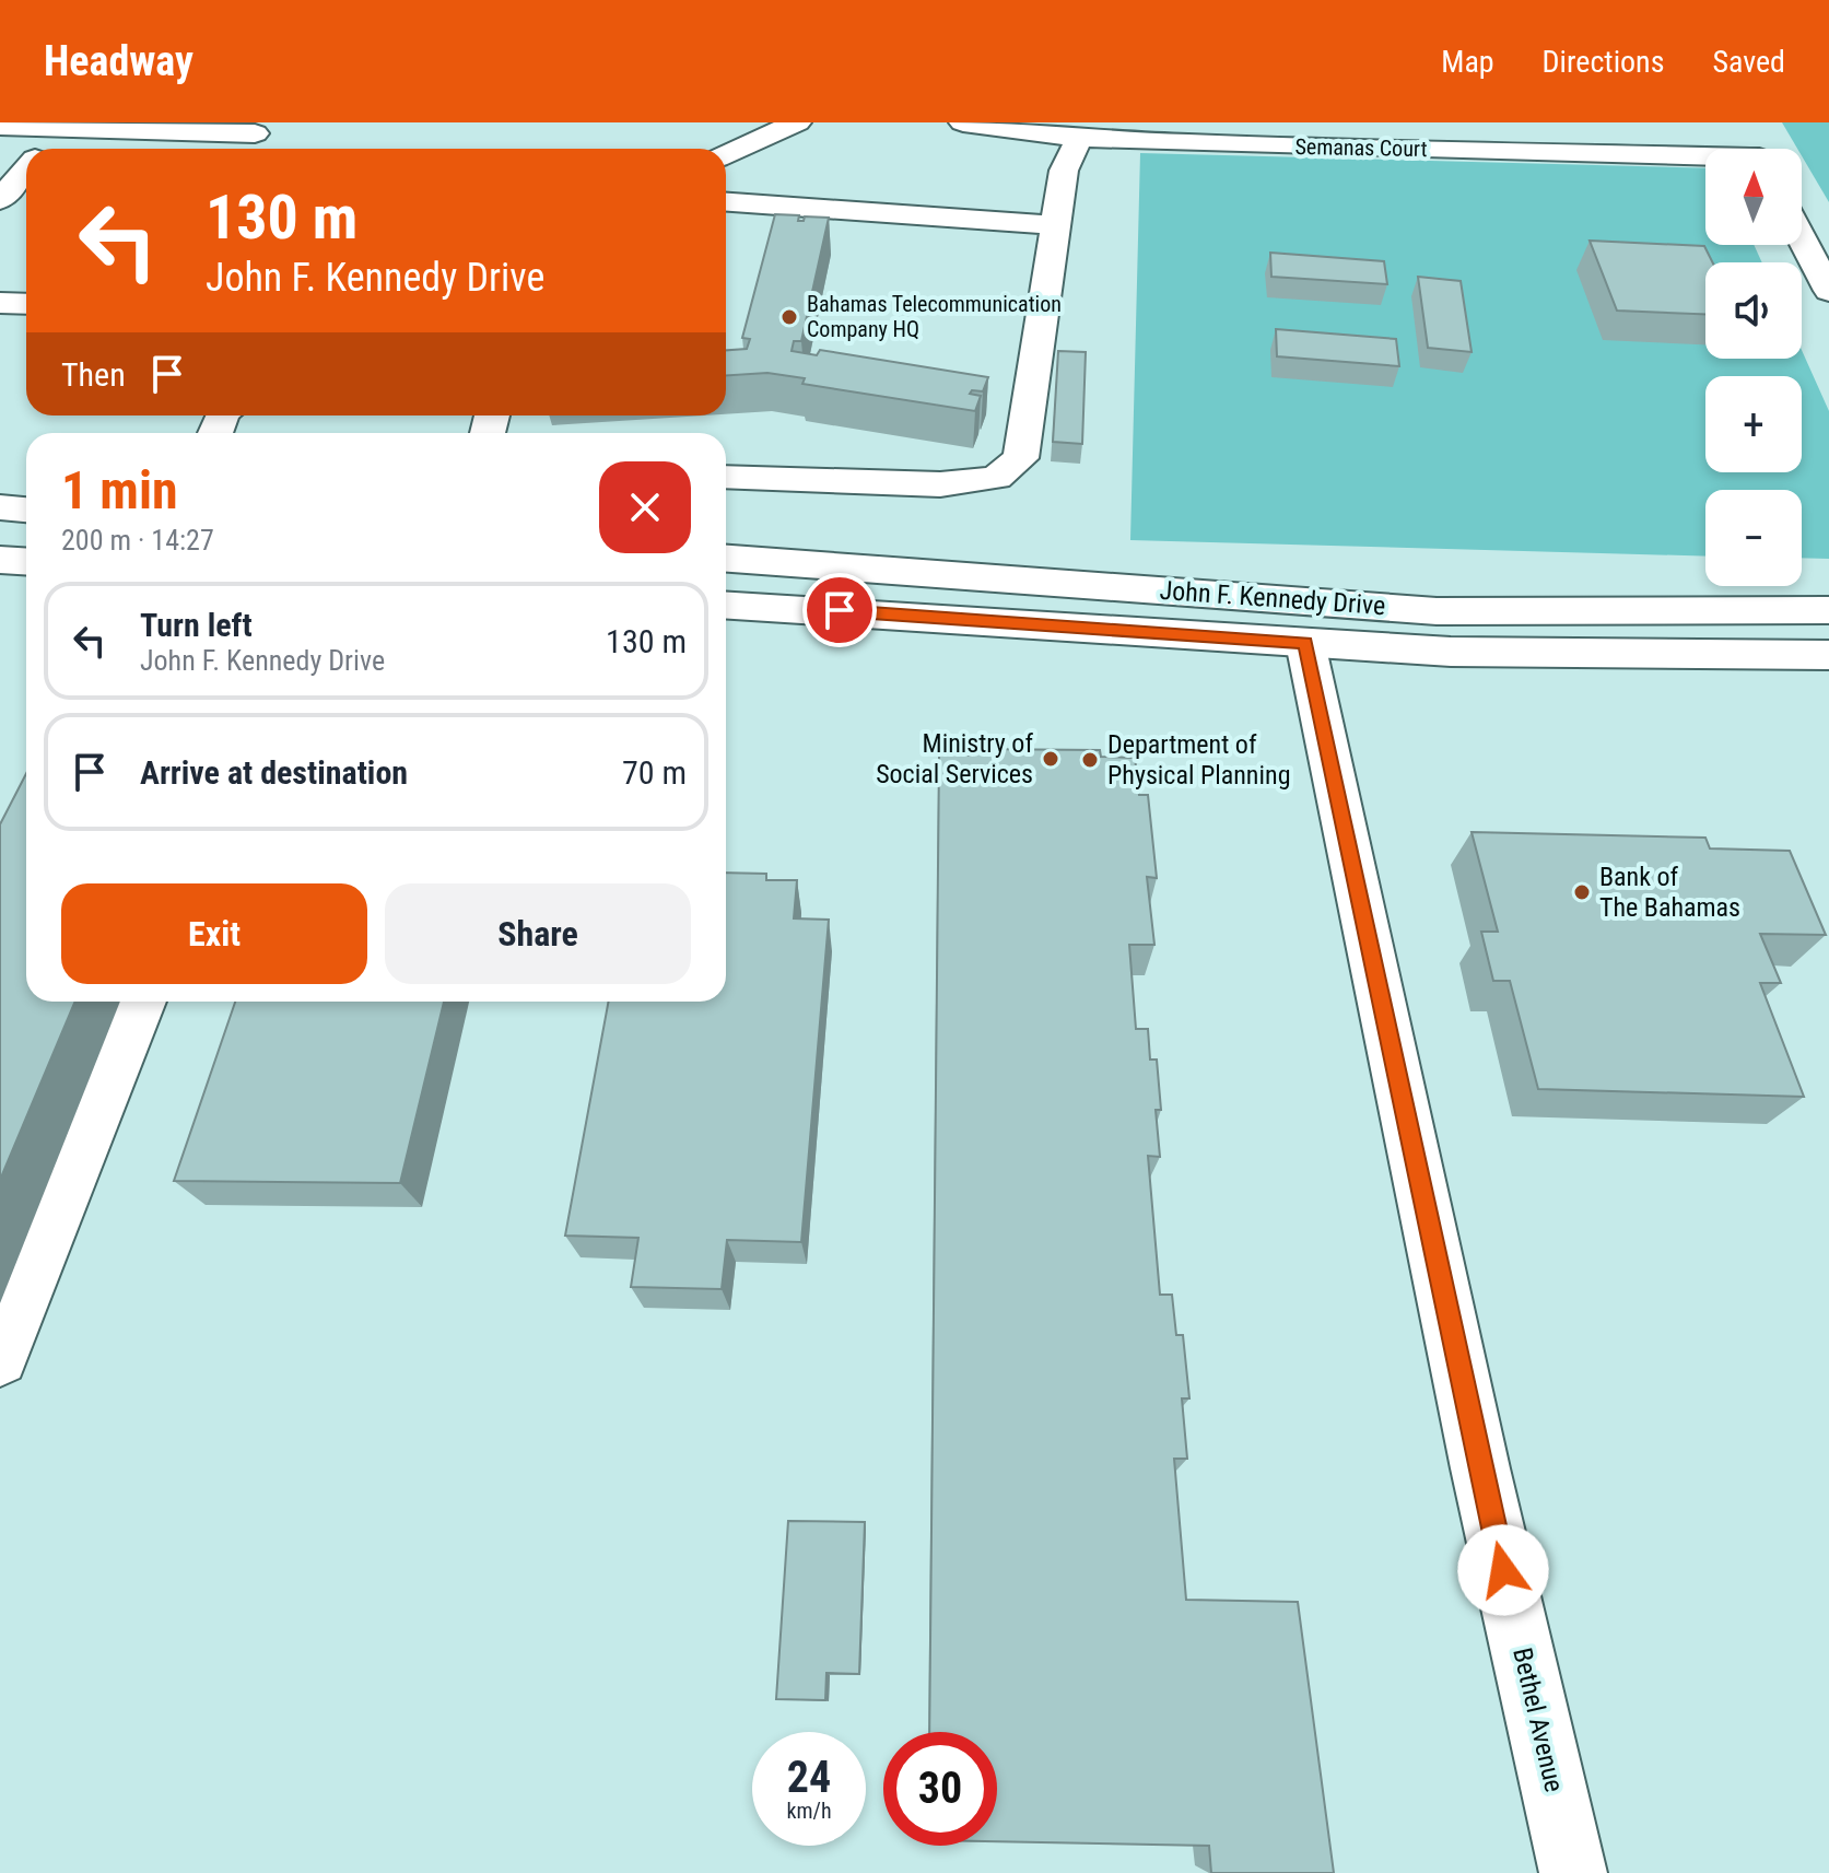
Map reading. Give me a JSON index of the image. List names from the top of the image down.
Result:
{
  "streets": {
    "main road": ["Semanas Court", "John F. Kennedy Drive", "Bethel Avenue"]
  },
  "crossings": [
    ["John F. Kennedy Drive", "Bethel Avenue"]
  ],
  "places": [
    "Bahamas Telecommunication Company HQ",
    "Ministry of Social Services",
    "Department of Physical Planning",
    "Bank of The Bahamas"
  ],
  "north": "top",
  "page": {
    "header": "Headway",
    "nav": ["Map", "Directions", "Saved"],
    "map_buttons": ["+", "−"],
    "turn": ["130 m", "John F. Kennedy Drive"],
    "then": "Then",
    "heading": ["1 min", "200 m · 14:27"],
    "list": [
      {
        "name": "Turn left",
        "note": "John F. Kennedy Drive",
        "value": "130 m"
      },
      {
        "name": "Arrive at destination",
        "value": "70 m"
      }
    ],
    "buttons": ["Exit", "Share"],
    "speed": "24 km/h",
    "limit": "30"
  }
}
